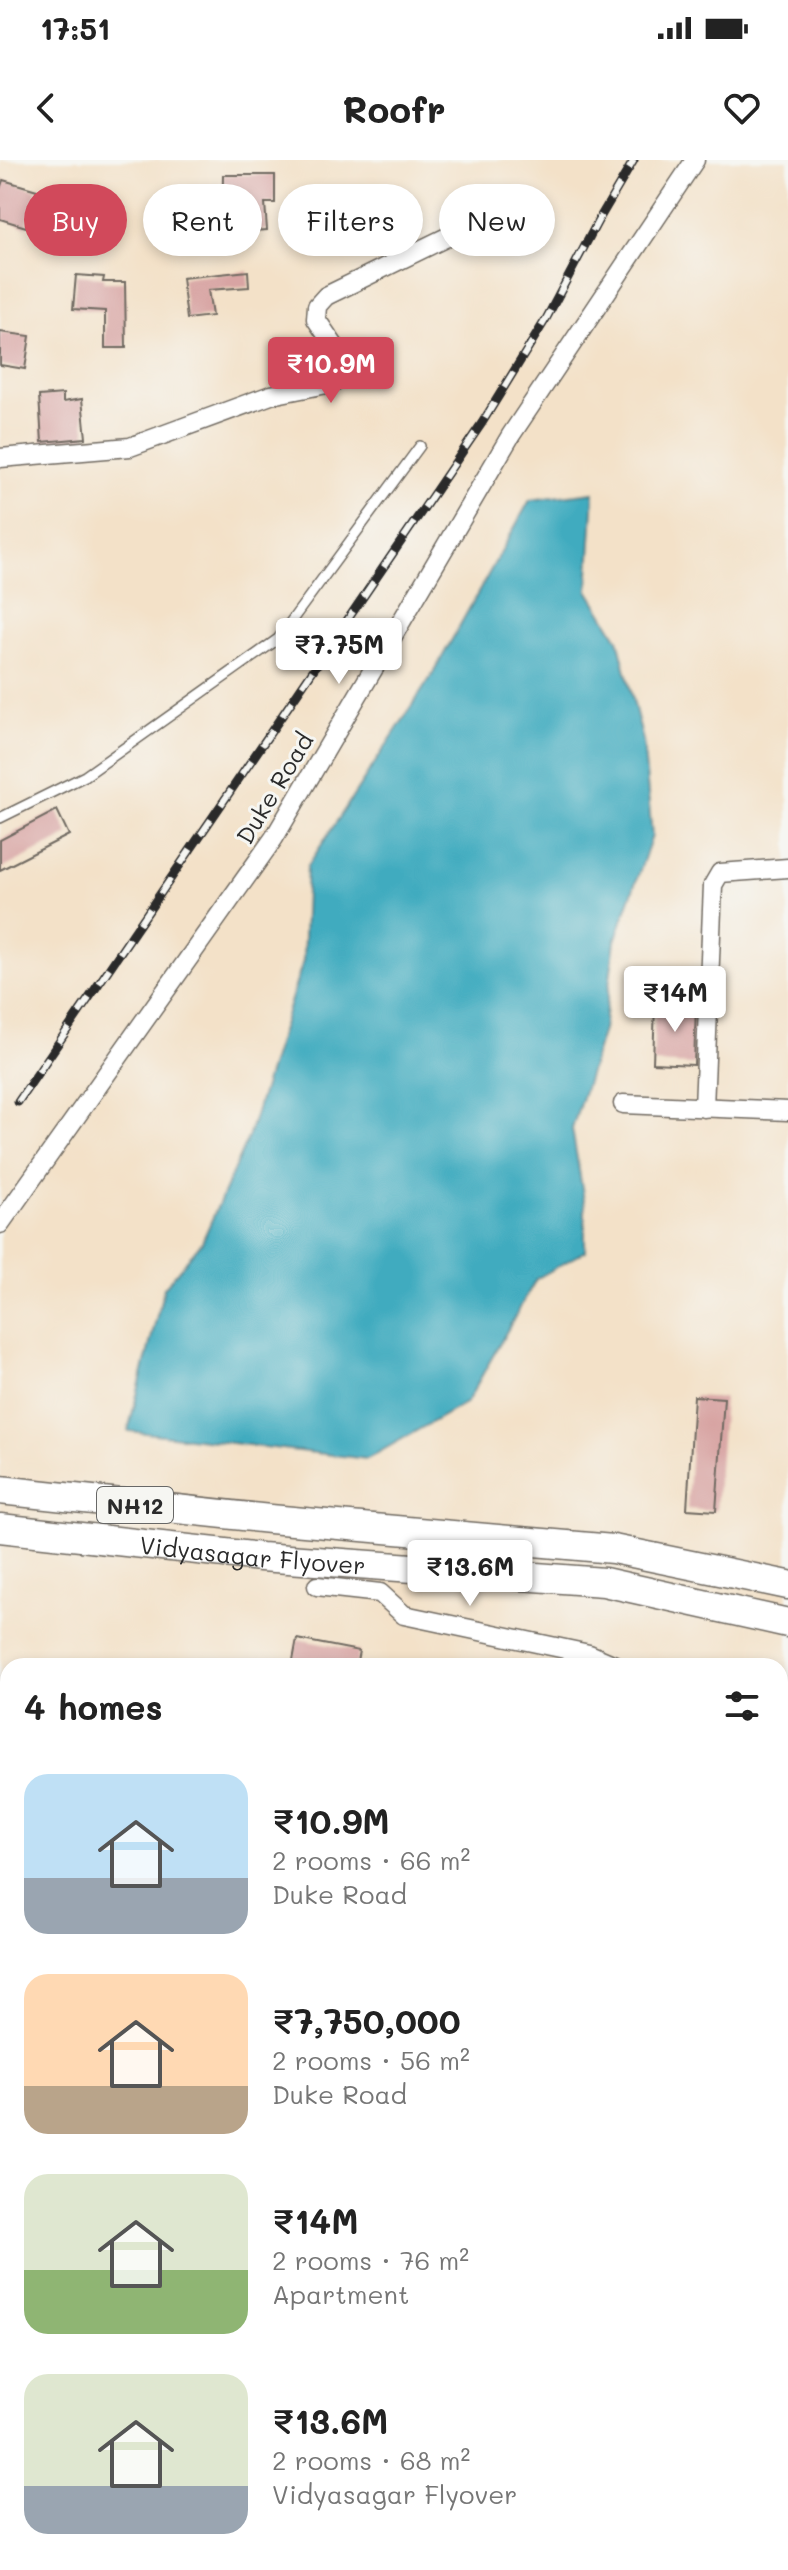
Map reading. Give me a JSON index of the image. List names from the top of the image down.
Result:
{
  "streets": {
    "main road": ["NH12", "Vidyasagar Flyover"],
    "street": ["Duke Road"]
  },
  "page": {
    "status": "17:51",
    "header": "Roofr",
    "chip": [
      "Buy",
      "Rent",
      "Filters",
      "New"
    ],
    "price": [
      "₹10.9M",
      "₹7.75M",
      "₹14M",
      "₹13.6M"
    ],
    "heading": "4 homes",
    "list": [
      {
        "name": "₹10.9M",
        "note": "2 rooms · 66 m² · Duke Road"
      },
      {
        "name": "₹7,750,000",
        "note": "2 rooms · 56 m² · Duke Road"
      },
      {
        "name": "₹14M",
        "note": "2 rooms · 76 m² · Apartment"
      },
      {
        "name": "₹13.6M",
        "note": "2 rooms · 68 m² · Vidyasagar Flyover"
      }
    ]
  }
}
